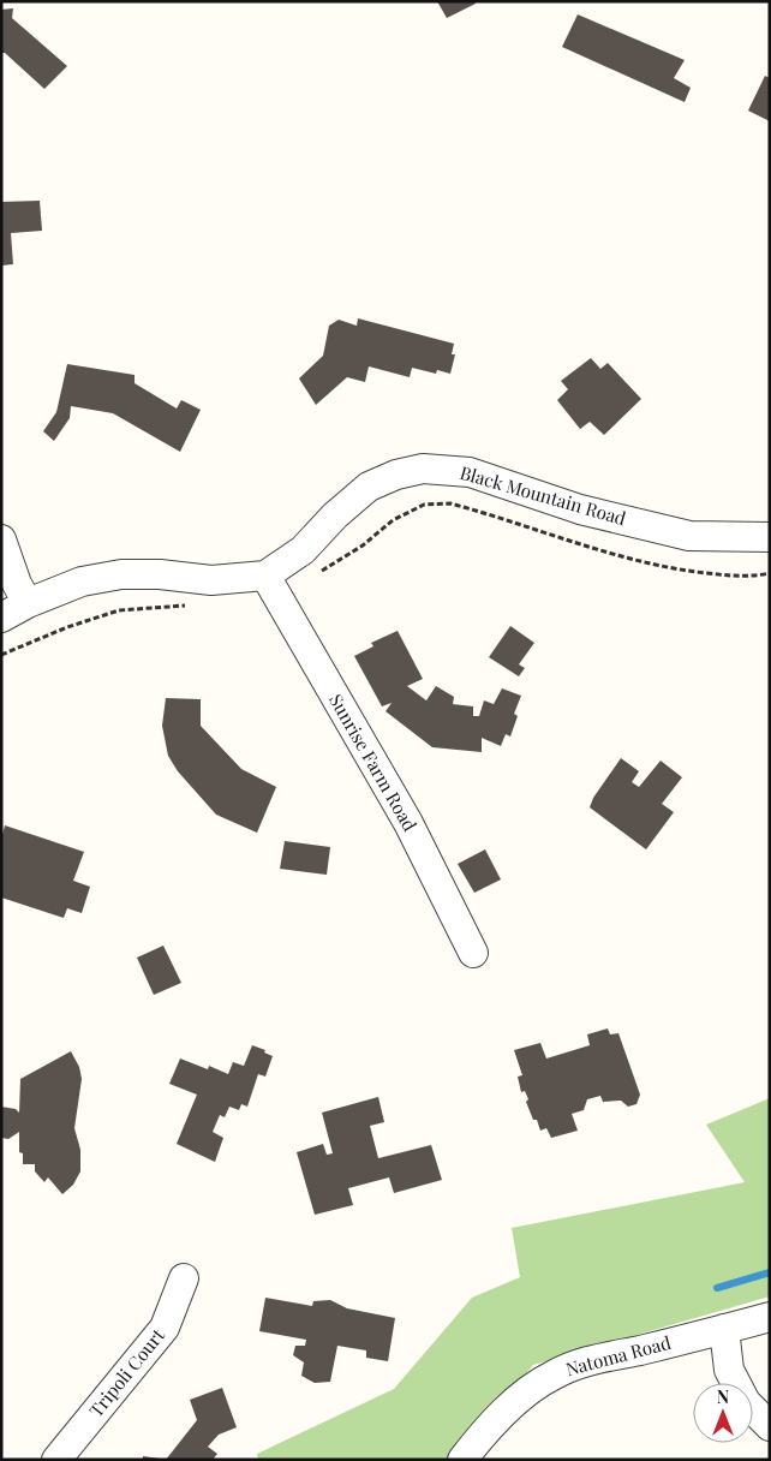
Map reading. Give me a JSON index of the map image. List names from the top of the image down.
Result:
{
  "streets": {
    "street": [
      "Black Mountain Road",
      "Sunrise Farm Road",
      "Natoma Road",
      "Tripoli Court"
    ]
  },
  "crossings": [
    ["Black Mountain Road", "Sunrise Farm Road"]
  ],
  "north": "top"
}
